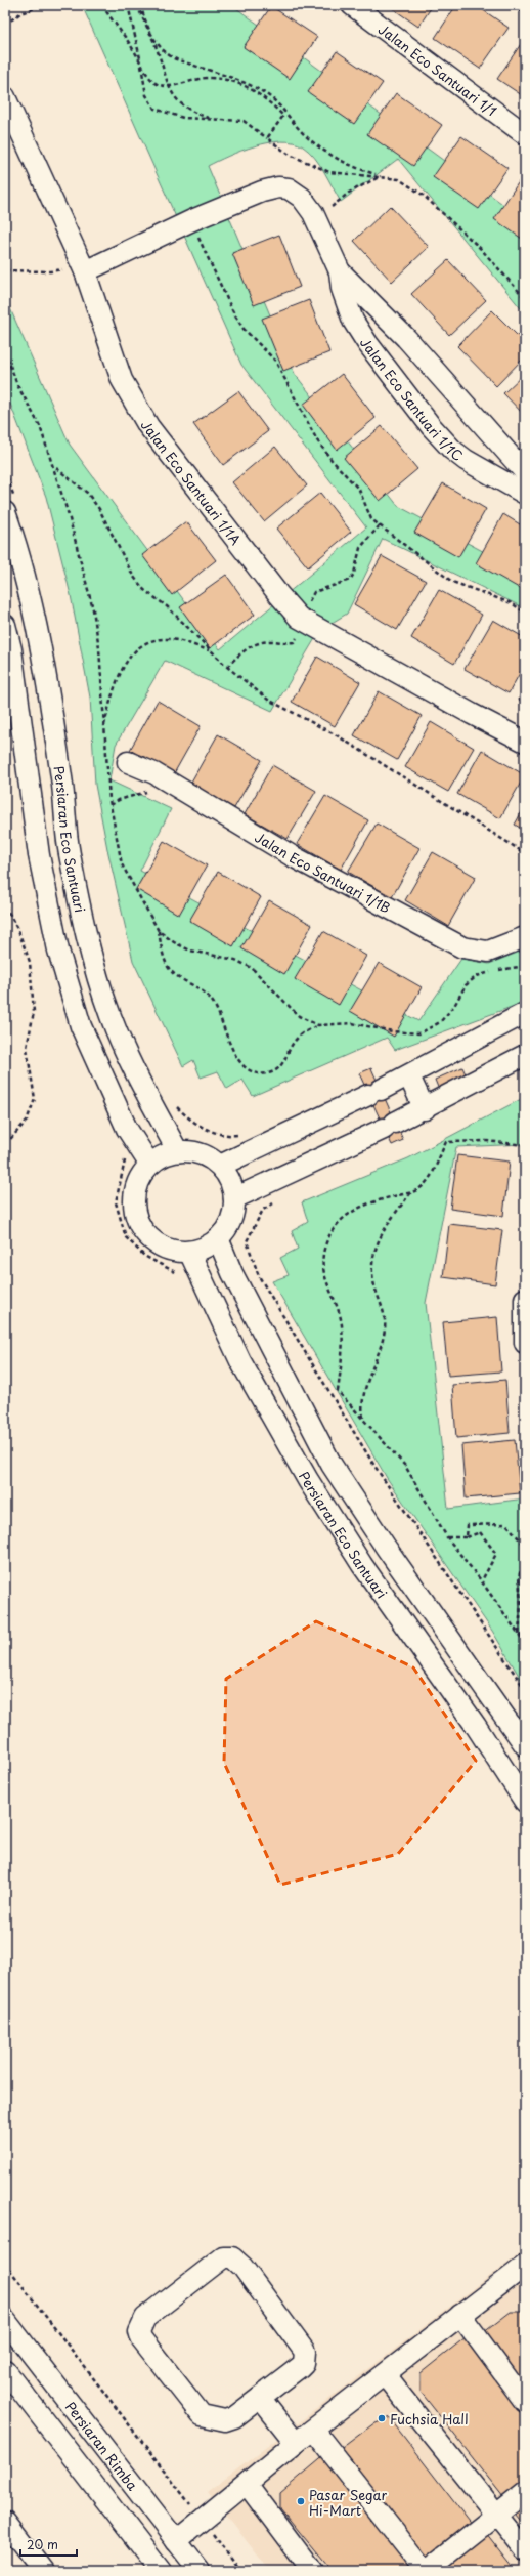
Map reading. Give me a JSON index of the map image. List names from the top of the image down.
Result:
{
  "streets": {
    "street": [
      "Jalan Eco Santuari 1/1",
      "Jalan Eco Santuari 1/1C",
      "Jalan Eco Santuari 1/1A",
      "Persiaran Eco Santuari",
      "Jalan Eco Santuari 1/1B",
      "Persiaran Rimba"
    ]
  },
  "places": ["Fuchsia Hall", "Pasar Segar Hi-Mart"],
  "scale_bar": "20 m"
}
